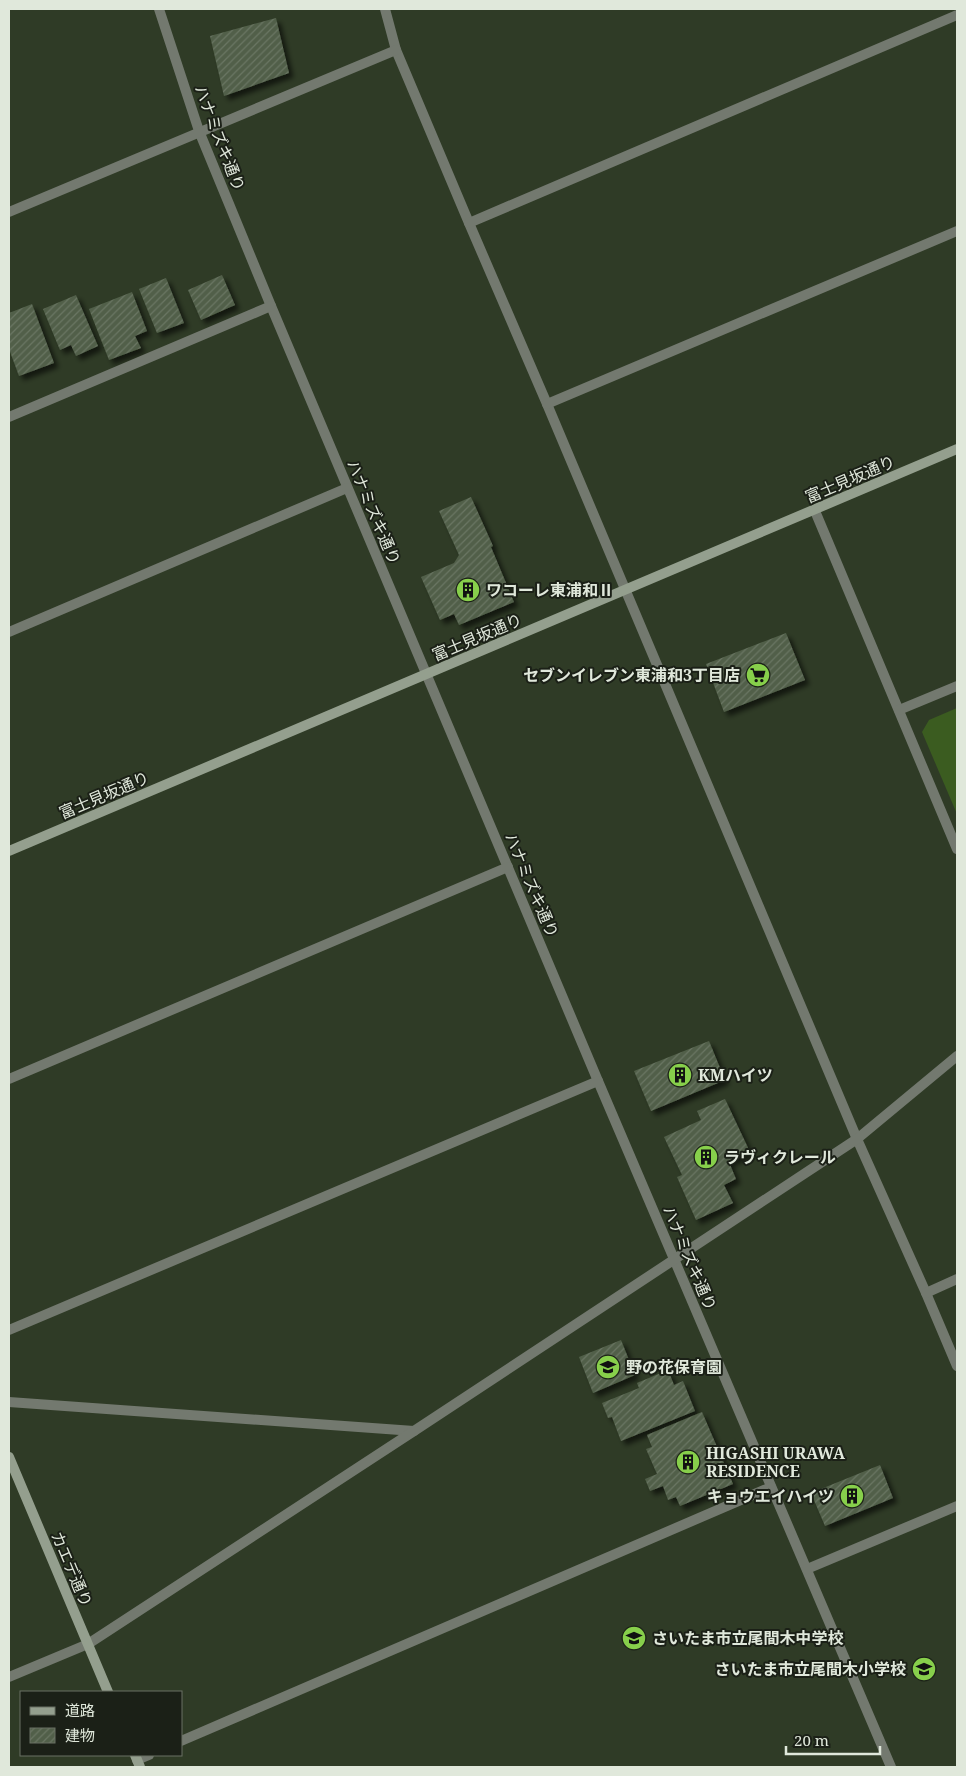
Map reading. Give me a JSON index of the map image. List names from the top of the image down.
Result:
{
  "streets": {
    "street": ["ハナミズキ通り", "富士見坂通り", "カエデ通り"]
  },
  "crossings": [
    ["ハナミズキ通り", "富士見坂通り"]
  ],
  "places": {
    "building": [
      "ワコーレ東浦和Ⅱ",
      "KMハイツ",
      "ラヴィクレール",
      "HIGASHI URAWA RESIDENCE",
      "キョウエイハイツ"
    ],
    "supermarket": ["セブンイレブン東浦和3丁目店"],
    "school or university": ["野の花保育園", "さいたま市立尾間木中学校", "さいたま市立尾間木小学校"]
  },
  "legend": ["道路", "建物"],
  "scale_bar": "20 m"
}
